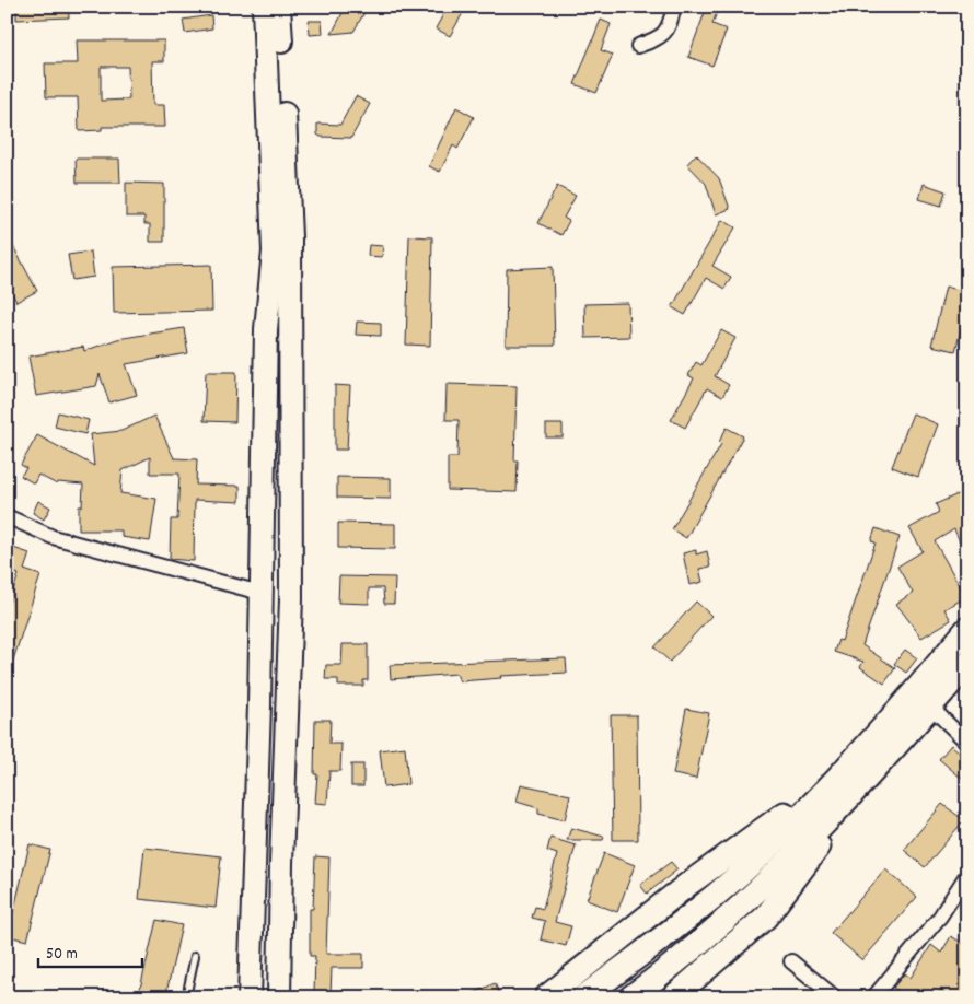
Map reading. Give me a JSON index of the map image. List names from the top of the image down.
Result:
{
  "scale_bar": "50 m"
}
